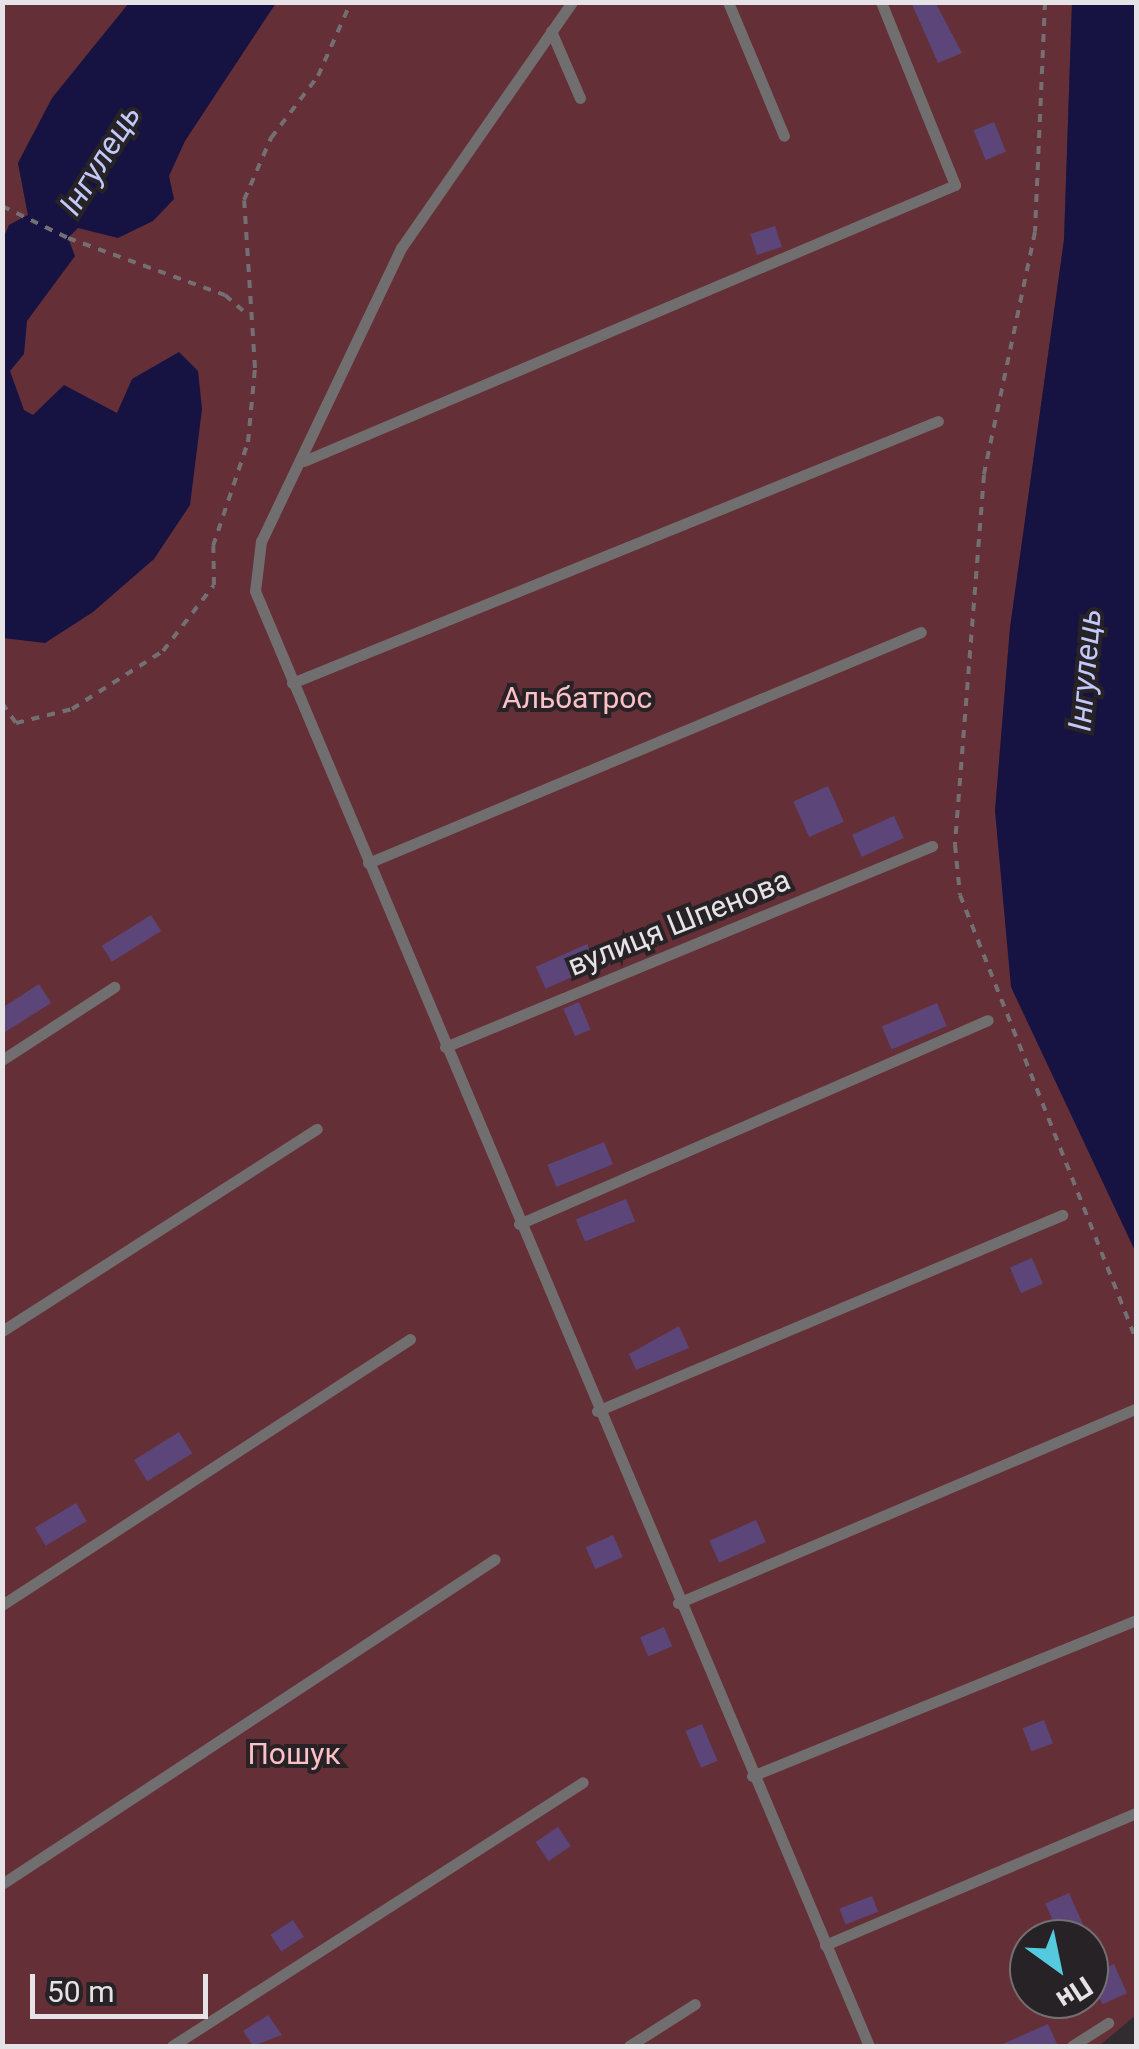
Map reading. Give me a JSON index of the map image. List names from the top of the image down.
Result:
{
  "streets": {
    "lane": ["вулиця Шпенова"]
  },
  "water": ["Інгулець"],
  "parks": ["Альбатрос", "Пошук"],
  "scale_bar": "50 m",
  "north": "bottom right"
}
